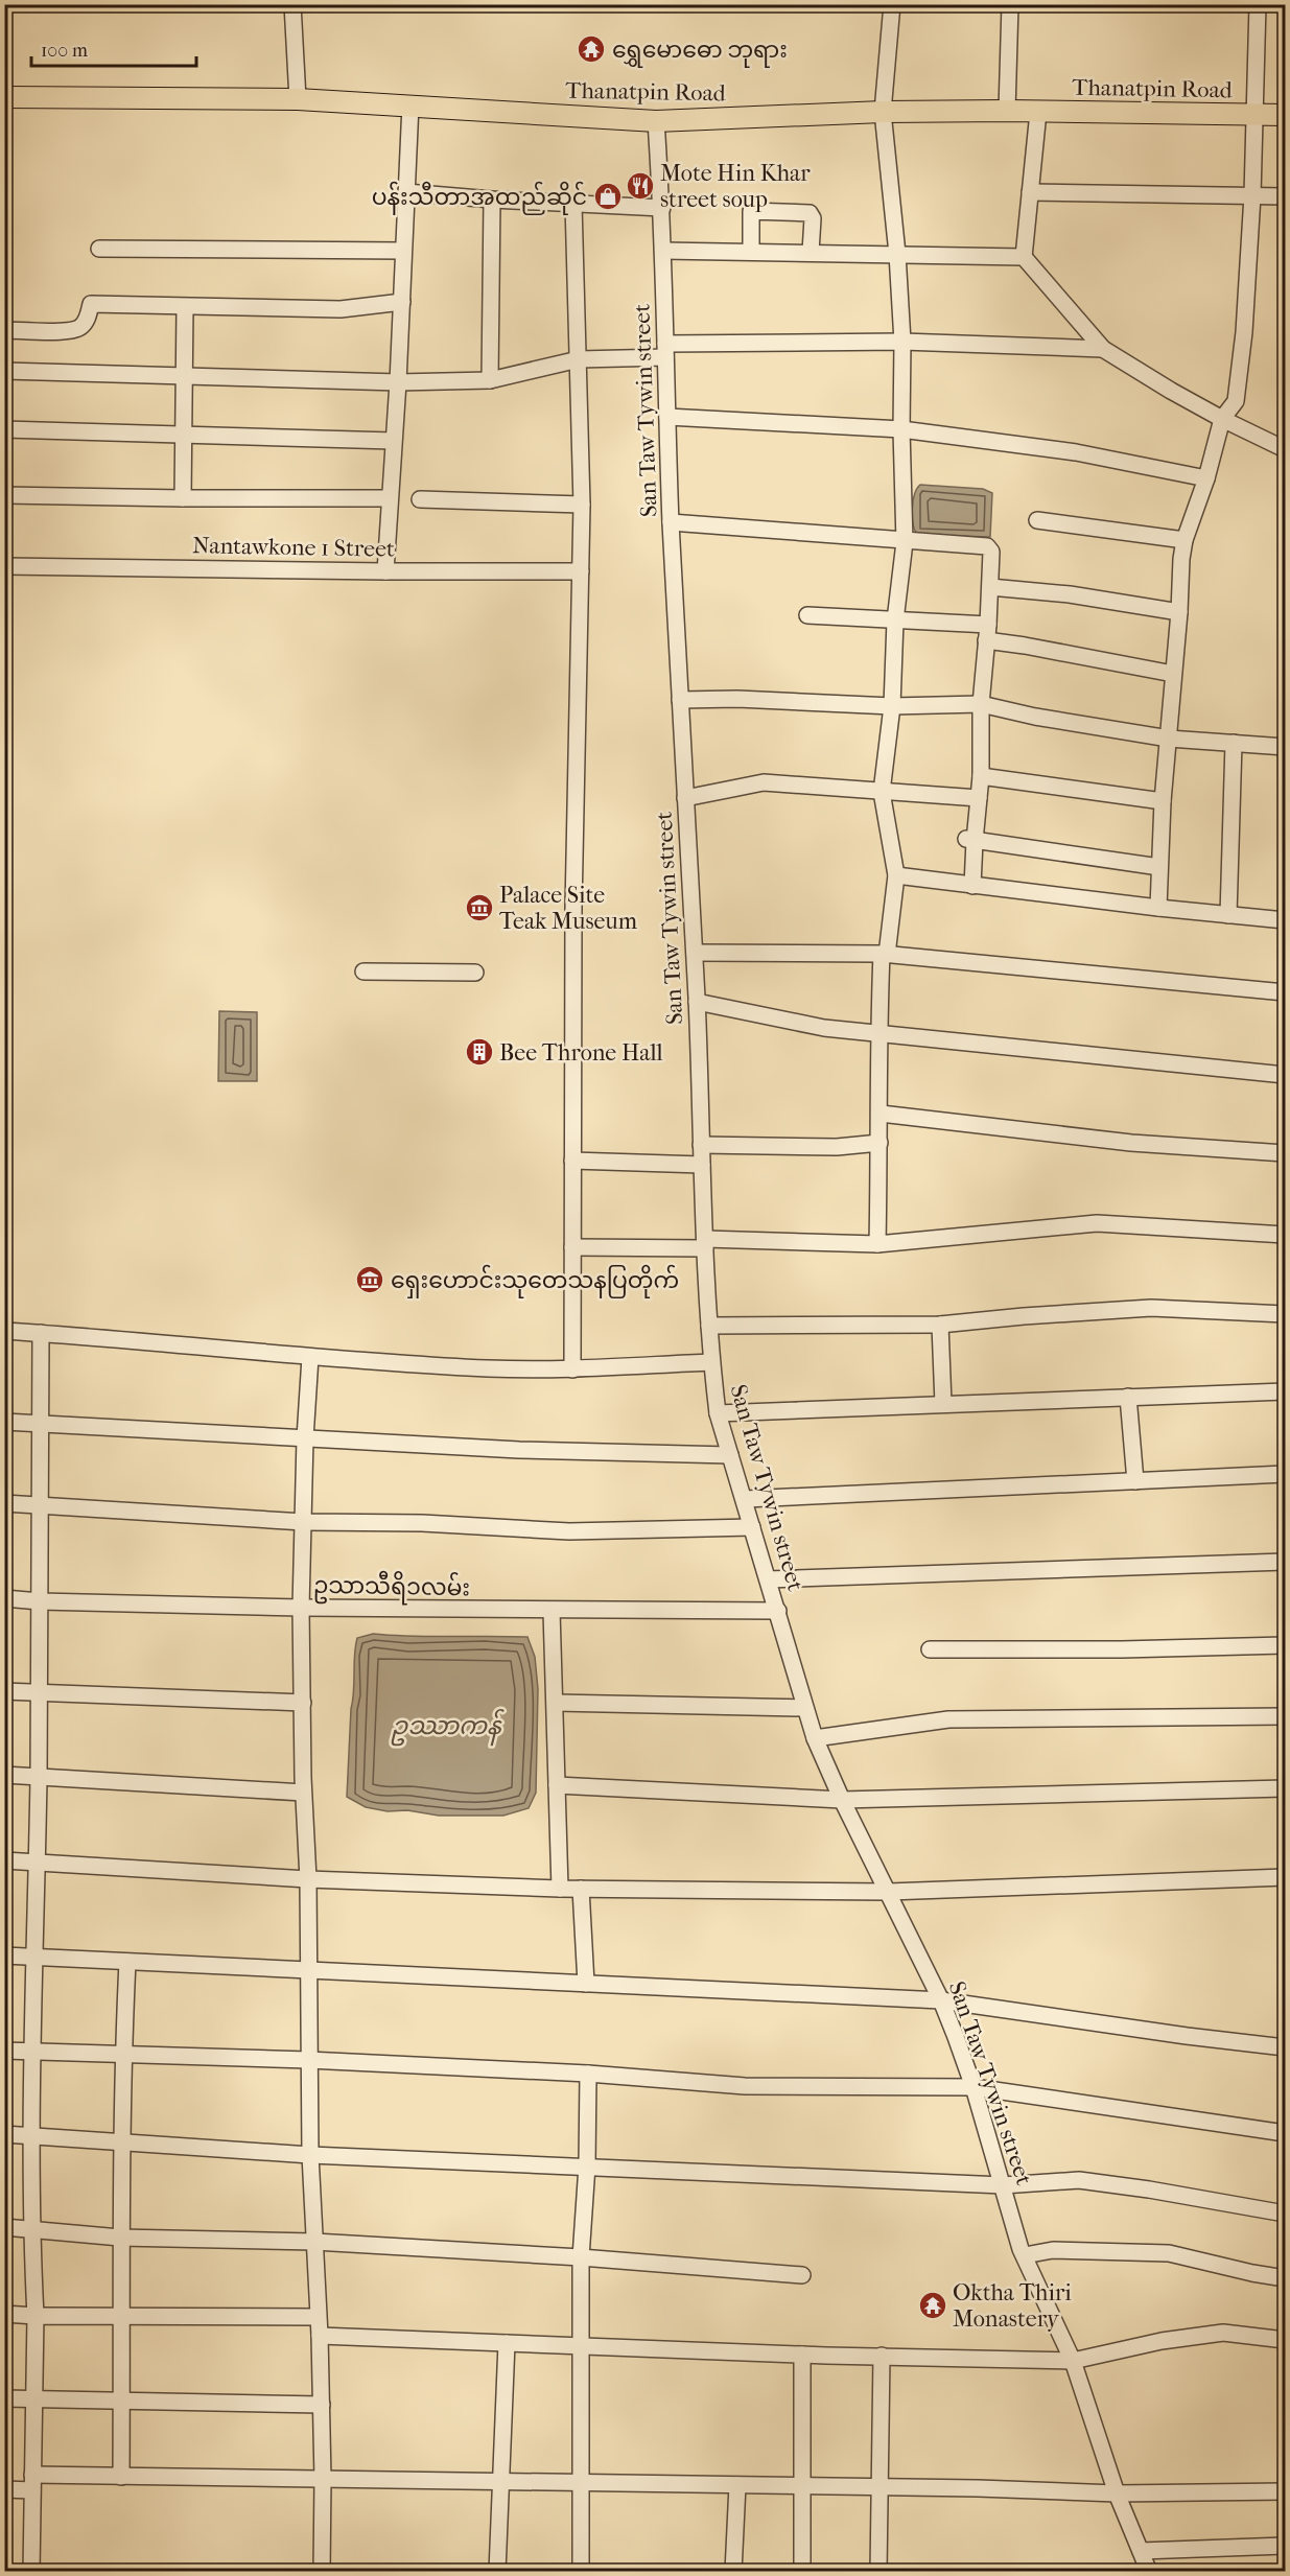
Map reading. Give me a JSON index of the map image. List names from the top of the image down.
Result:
{
  "streets": {
    "main road": ["Thanatpin Road"],
    "street": ["San Taw Tywin street", "Nantawkone 1 Street", "ဥသာသီရိ၁လမ်း"]
  },
  "crossings": [
    ["Thanatpin Road", "San Taw Tywin street"],
    ["San Taw Tywin street", "ဥသာသီရိ၁လမ်း"]
  ],
  "water": ["ဥဿာကန်"],
  "places": {
    "temple": ["ရွှေမောဓော ဘုရား", "Oktha Thiri Monastery"],
    "restaurant": ["Mote Hin Khar street soup"],
    "shop": ["ပန်းသီတာအထည်ဆိုင်"],
    "museum": ["Palace Site Teak Museum", "ရှေးဟောင်းသုတေသနပြတိုက်"],
    "building": ["Bee Throne Hall"]
  },
  "scale_bar": "100 m"
}
